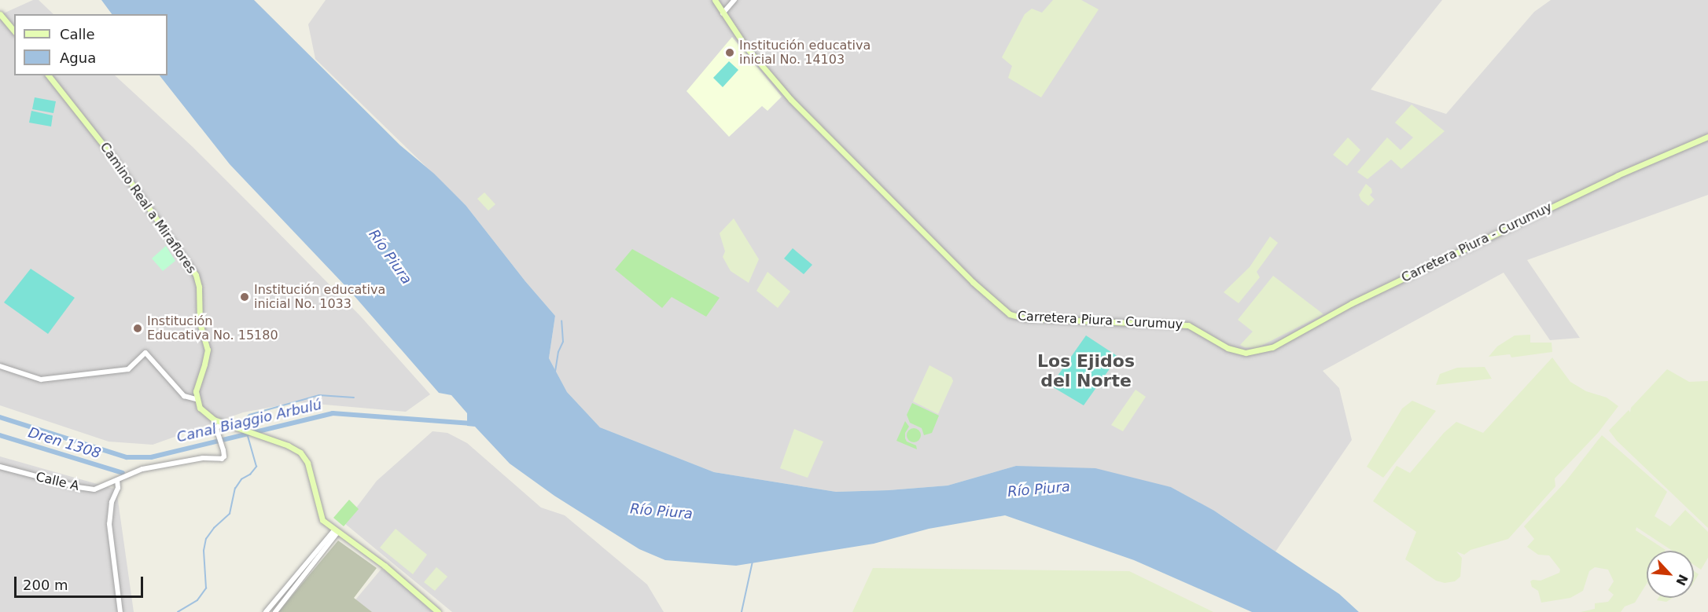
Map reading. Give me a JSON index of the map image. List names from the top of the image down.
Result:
{
  "streets": {
    "main road": ["Camino Real a Miraflores", "Carretera Piura - Curumuy"],
    "street": ["Calle A"]
  },
  "districts": ["Los Ejidos del Norte"],
  "water": ["Río Piura", "Canal Biaggio Arbulú", "Dren 1308"],
  "places": ["Institución educativa inicial No. 14103", "Institución educativa inicial No. 1033", "Institución Educativa No. 15180"],
  "legend": ["Calle", "Agua"],
  "scale_bar": "200 m",
  "north": "bottom right"
}
